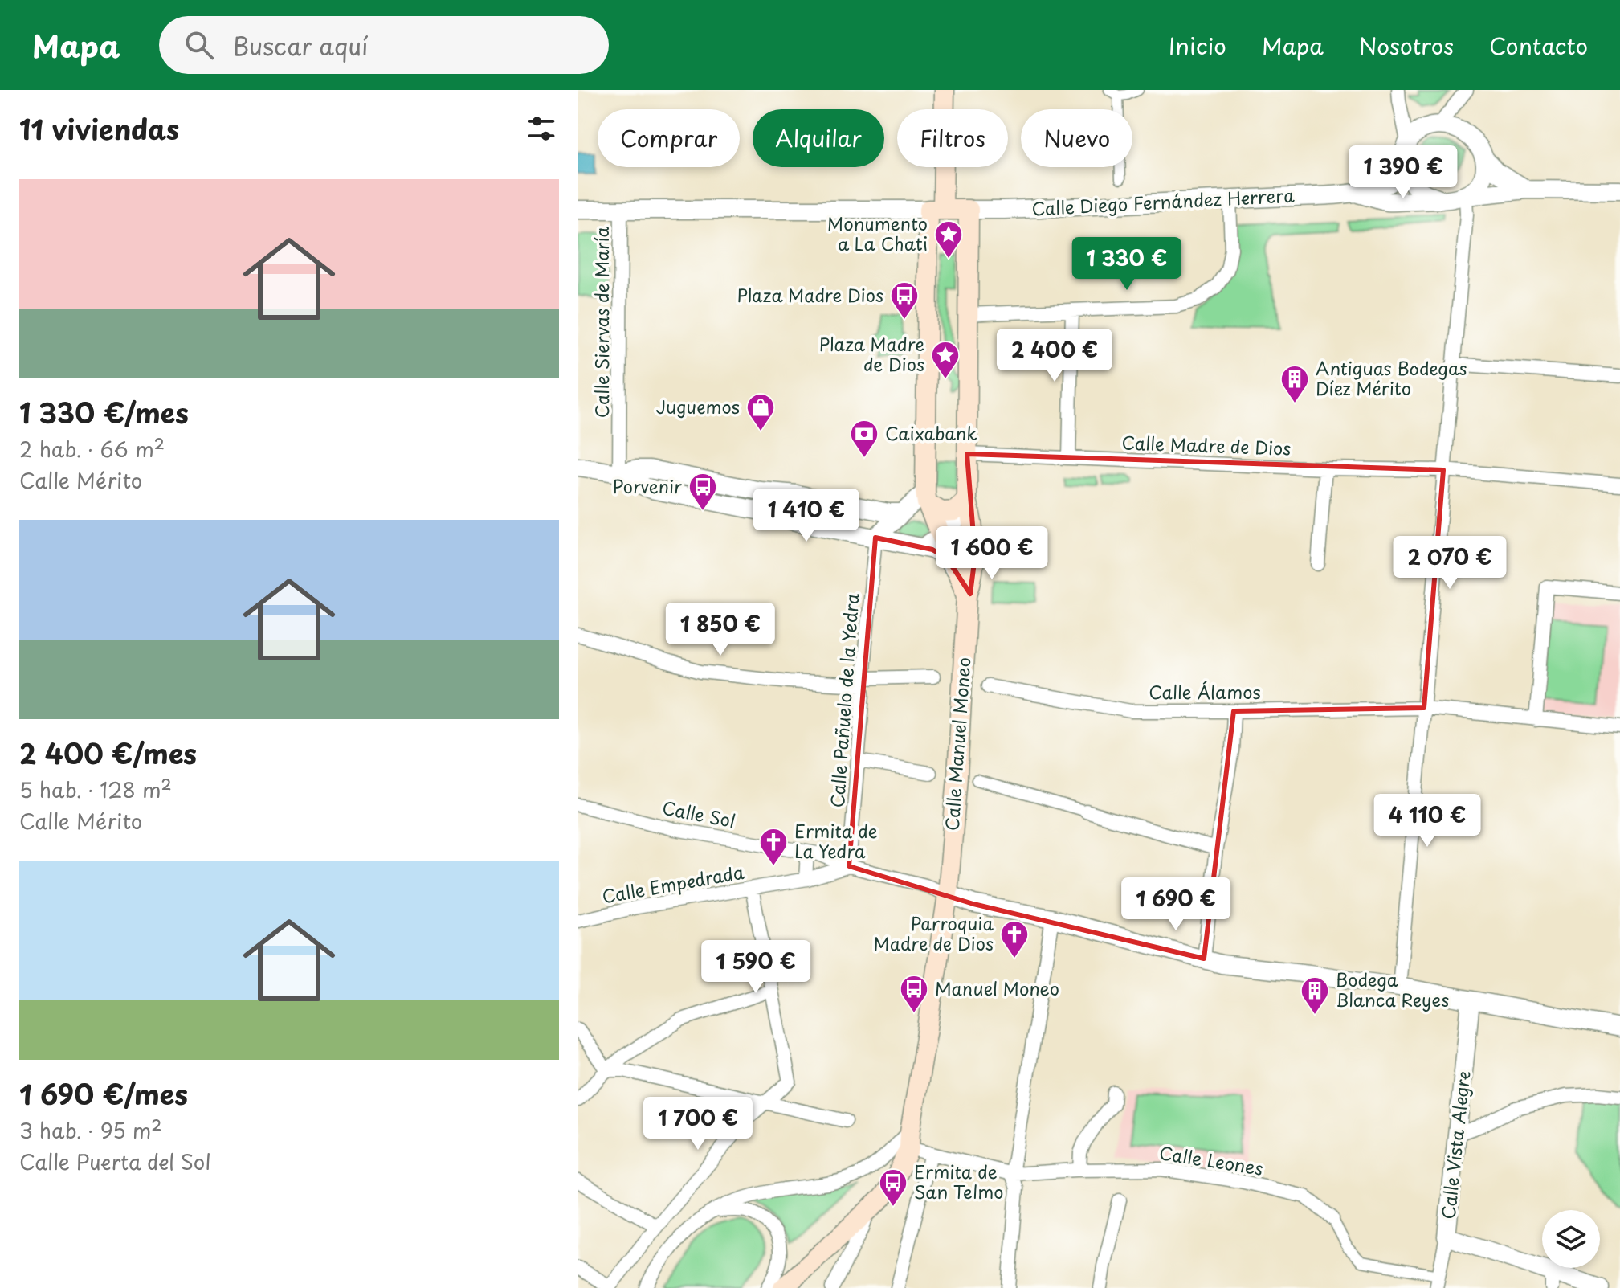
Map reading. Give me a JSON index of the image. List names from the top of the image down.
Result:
{
  "streets": {
    "main road": ["Calle Manuel Moneo"],
    "street": [
      "Calle Diego Fernández Herrera",
      "Calle Siervas de María",
      "Calle Madre de Dios",
      "Calle Álamos",
      "Calle Pañuelo de la Yedra",
      "Calle Sol",
      "Calle Empedrada",
      "Calle Vista Alegre",
      "Calle Leones"
    ]
  },
  "crossings": [
    ["Calle Pañuelo de la Yedra", "Calle Sol"],
    ["Calle Pañuelo de la Yedra", "Calle Empedrada"],
    ["Calle Manuel Moneo", "Calle Sol"],
    ["Calle Manuel Moneo", "Calle Leones"],
    ["Calle Sol", "Calle Empedrada"],
    ["Calle Vista Alegre", "Calle Leones"]
  ],
  "places": {
    "place": ["Monumento a La Chati", "Plaza Madre de Dios"],
    "bus stop": [
      "Plaza Madre Dios",
      "Porvenir",
      "Manuel Moneo",
      "Ermita de San Telmo"
    ],
    "building": ["Antiguas Bodegas Díez Mérito", "Bodega Blanca Reyes"],
    "shop": ["Juguemos"],
    "bank": ["Caixabank"],
    "church": ["Ermita de La Yedra", "Parroquia Madre de Dios"]
  },
  "page": {
    "header": "Mapa",
    "search": "Buscar aquí",
    "nav": [
      "Inicio",
      "Mapa",
      "Nosotros",
      "Contacto"
    ],
    "heading": "11 viviendas",
    "chip": [
      "Comprar",
      "Alquilar",
      "Filtros",
      "Nuevo"
    ],
    "price": [
      "1 390 €",
      "1 330 €",
      "2 400 €",
      "1 410 €",
      "1 600 €",
      "2 070 €",
      "1 850 €",
      "4 110 €",
      "1 690 €",
      "1 590 €",
      "1 700 €"
    ],
    "list": [
      {
        "name": "1 330 €/mes",
        "note": "2 hab. · 66 m² · Calle Mérito"
      },
      {
        "name": "2 400 €/mes",
        "note": "5 hab. · 128 m² · Calle Mérito"
      },
      {
        "name": "1 690 €/mes",
        "note": "3 hab. · 95 m² · Calle Puerta del Sol"
      }
    ]
  }
}
